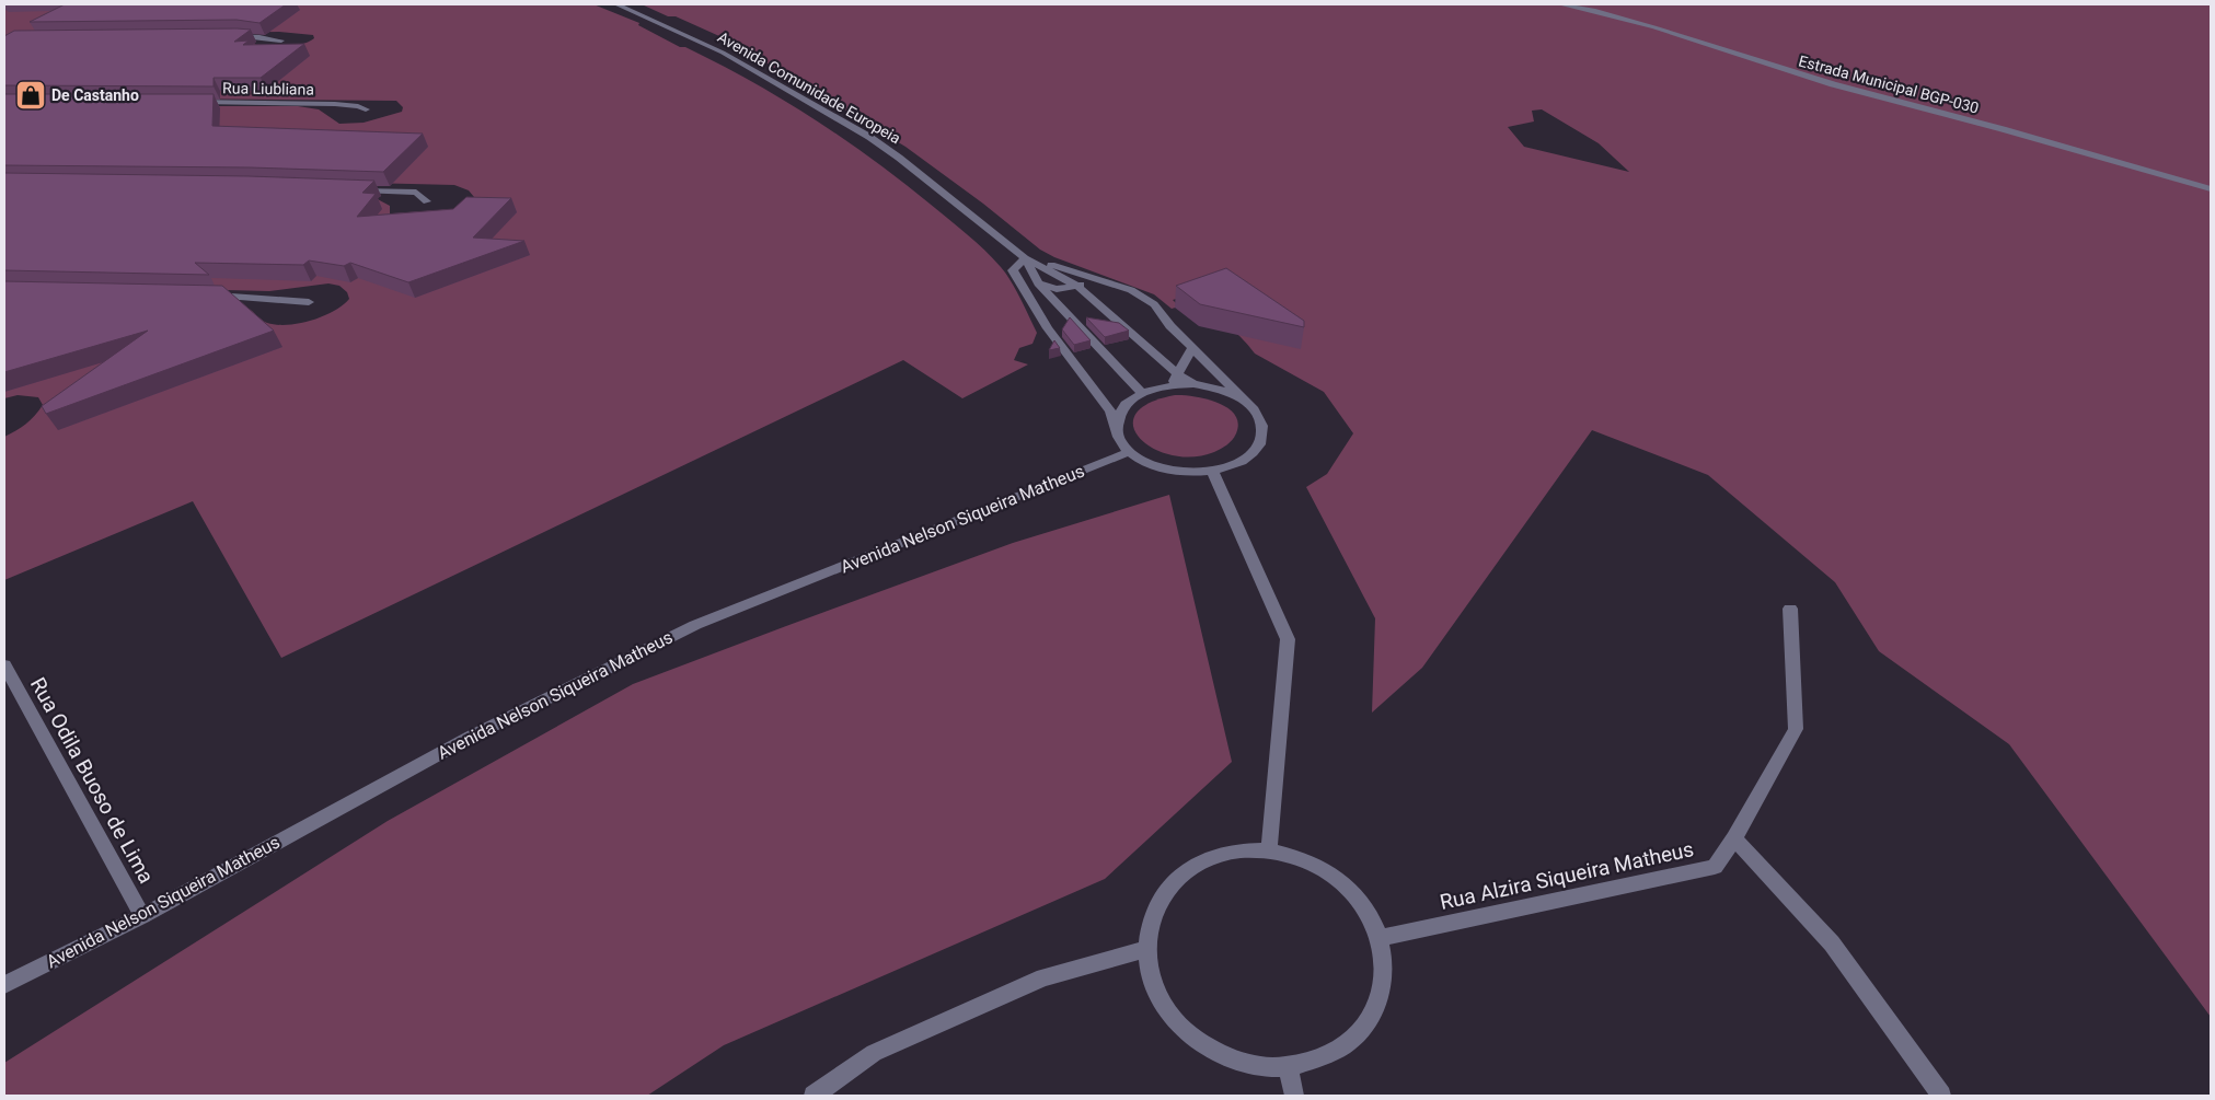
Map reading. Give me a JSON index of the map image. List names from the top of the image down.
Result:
{
  "streets": {
    "street": [
      "Estrada Municipal BGP-030",
      "Avenida Comunidade Europeia",
      "Rua Liubliana",
      "Avenida Nelson Siqueira Matheus",
      "Rua Odila Buoso de Lima",
      "Rua Alzira Siqueira Matheus"
    ]
  },
  "crossings": [
    ["Avenida Comunidade Europeia", "Avenida Nelson Siqueira Matheus"],
    ["Avenida Nelson Siqueira Matheus", "Rua Odila Buoso de Lima"]
  ],
  "places": {
    "shop": ["De Castanho"]
  }
}
